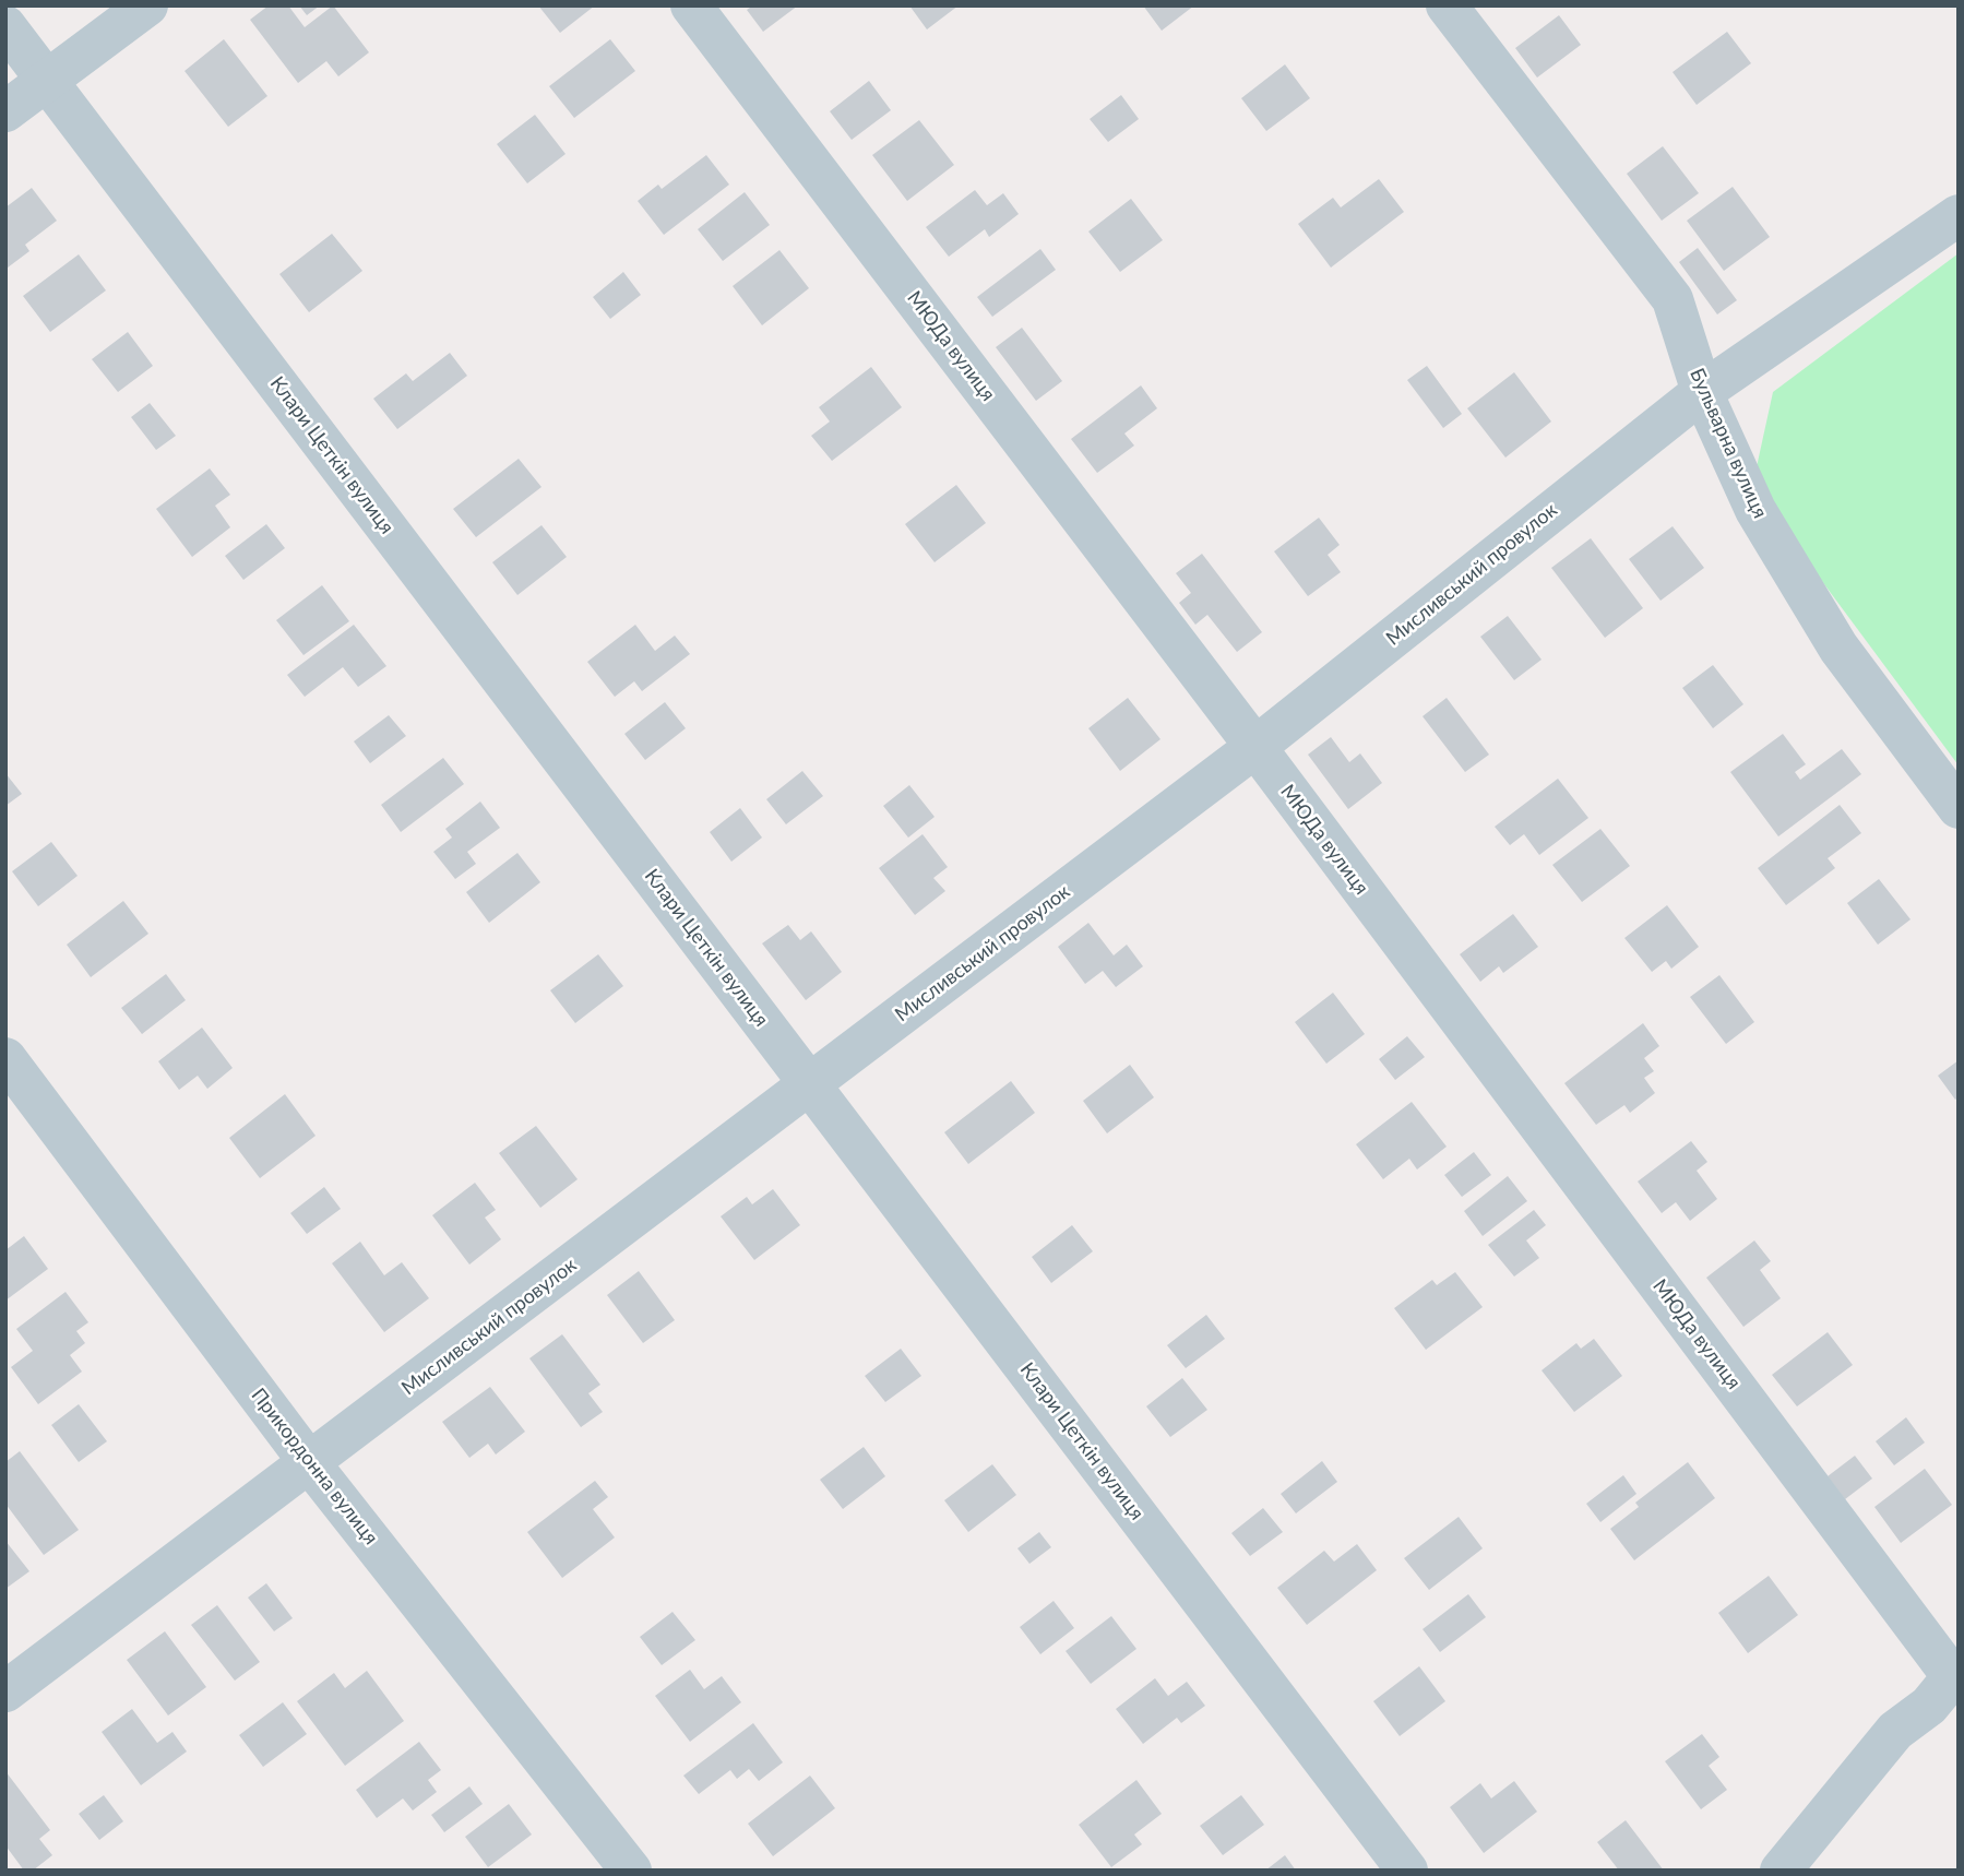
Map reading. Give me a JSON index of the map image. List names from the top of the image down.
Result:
{
  "streets": {
    "street": [
      "МЮДа вулиця",
      "Бульварна вулиця",
      "Клари Цеткін вулиця",
      "Мисливський провулок",
      "Прикордонна вулиця"
    ]
  },
  "crossings": [
    ["МЮДа вулиця", "Мисливський провулок"],
    ["Бульварна вулиця", "Мисливський провулок"],
    ["Клари Цеткін вулиця", "Мисливський провулок"],
    ["Мисливський провулок", "Прикордонна вулиця"]
  ]
}
